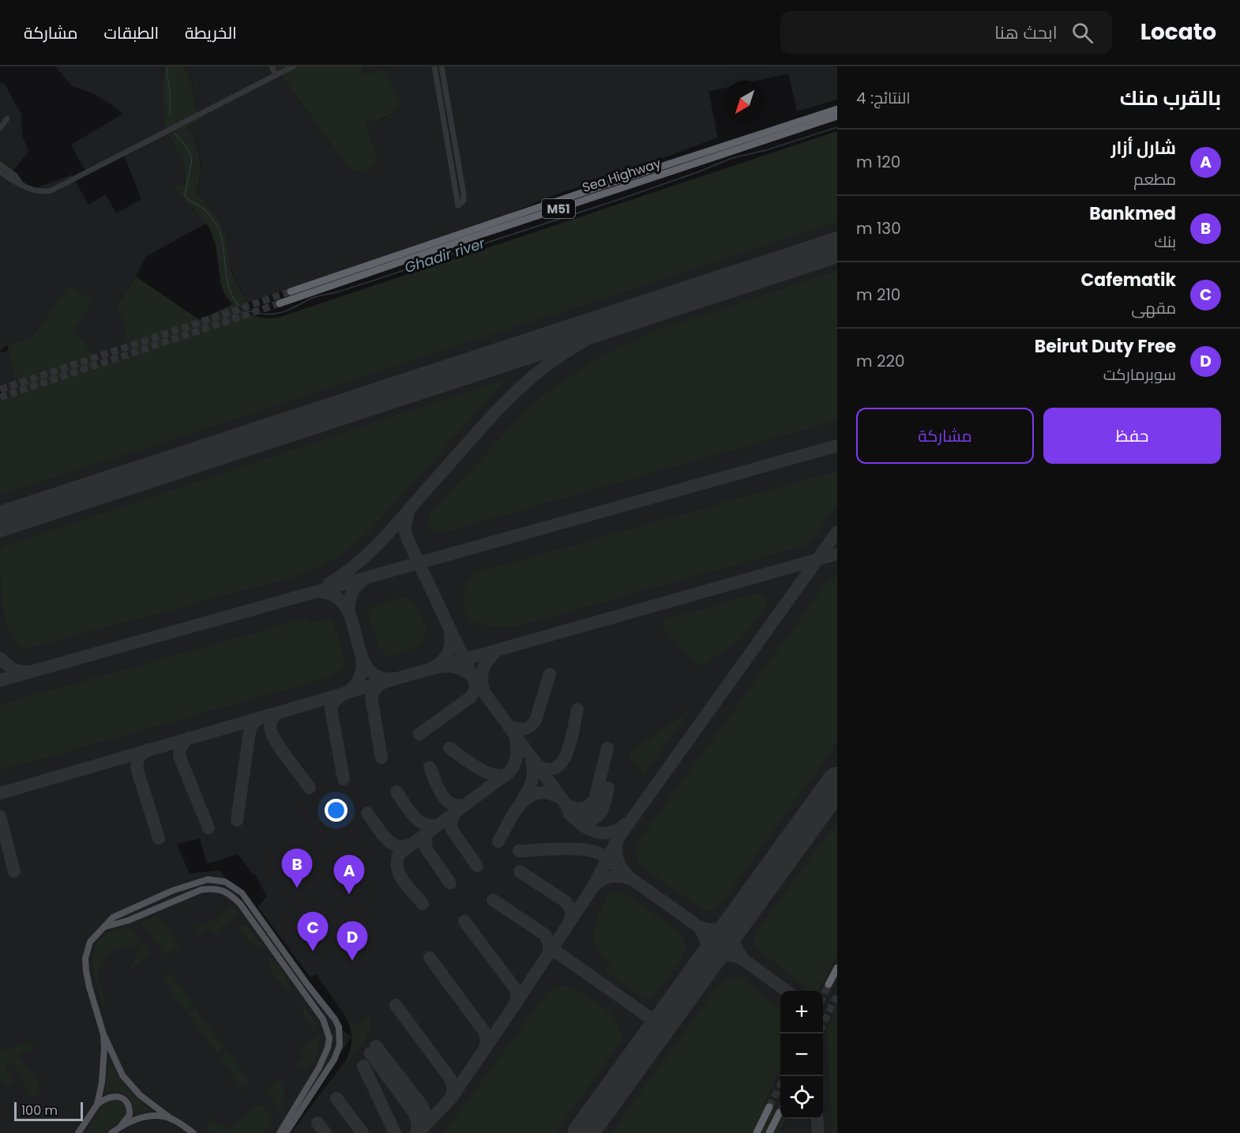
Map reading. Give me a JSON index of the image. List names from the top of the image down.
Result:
{
  "streets": {
    "highway": ["Sea Highway", "M51"]
  },
  "water": ["Ghadir river"],
  "scale_bar": "100 m",
  "north": "bottom left",
  "page": {
    "header": "Locato",
    "search": "ابحث هنا",
    "nav": ["الخريطة", "الطبقات", "مشاركة"],
    "heading": ["بالقرب منك", "النتائج: 4"],
    "list": [
      {
        "mark": "A",
        "name": "شارل أزار",
        "note": "مطعم",
        "value": "120 m"
      },
      {
        "mark": "B",
        "name": "Bankmed",
        "note": "بنك",
        "value": "130 m"
      },
      {
        "mark": "C",
        "name": "Cafematik",
        "note": "مقهى",
        "value": "210 m"
      },
      {
        "mark": "D",
        "name": "Beirut Duty Free",
        "note": "سوبرماركت",
        "value": "220 m"
      }
    ],
    "buttons": ["حفظ", "مشاركة"],
    "pins": [
      "B",
      "A",
      "C",
      "D"
    ],
    "map_buttons": ["+", "−"],
    "scale": "100 m"
  }
}
